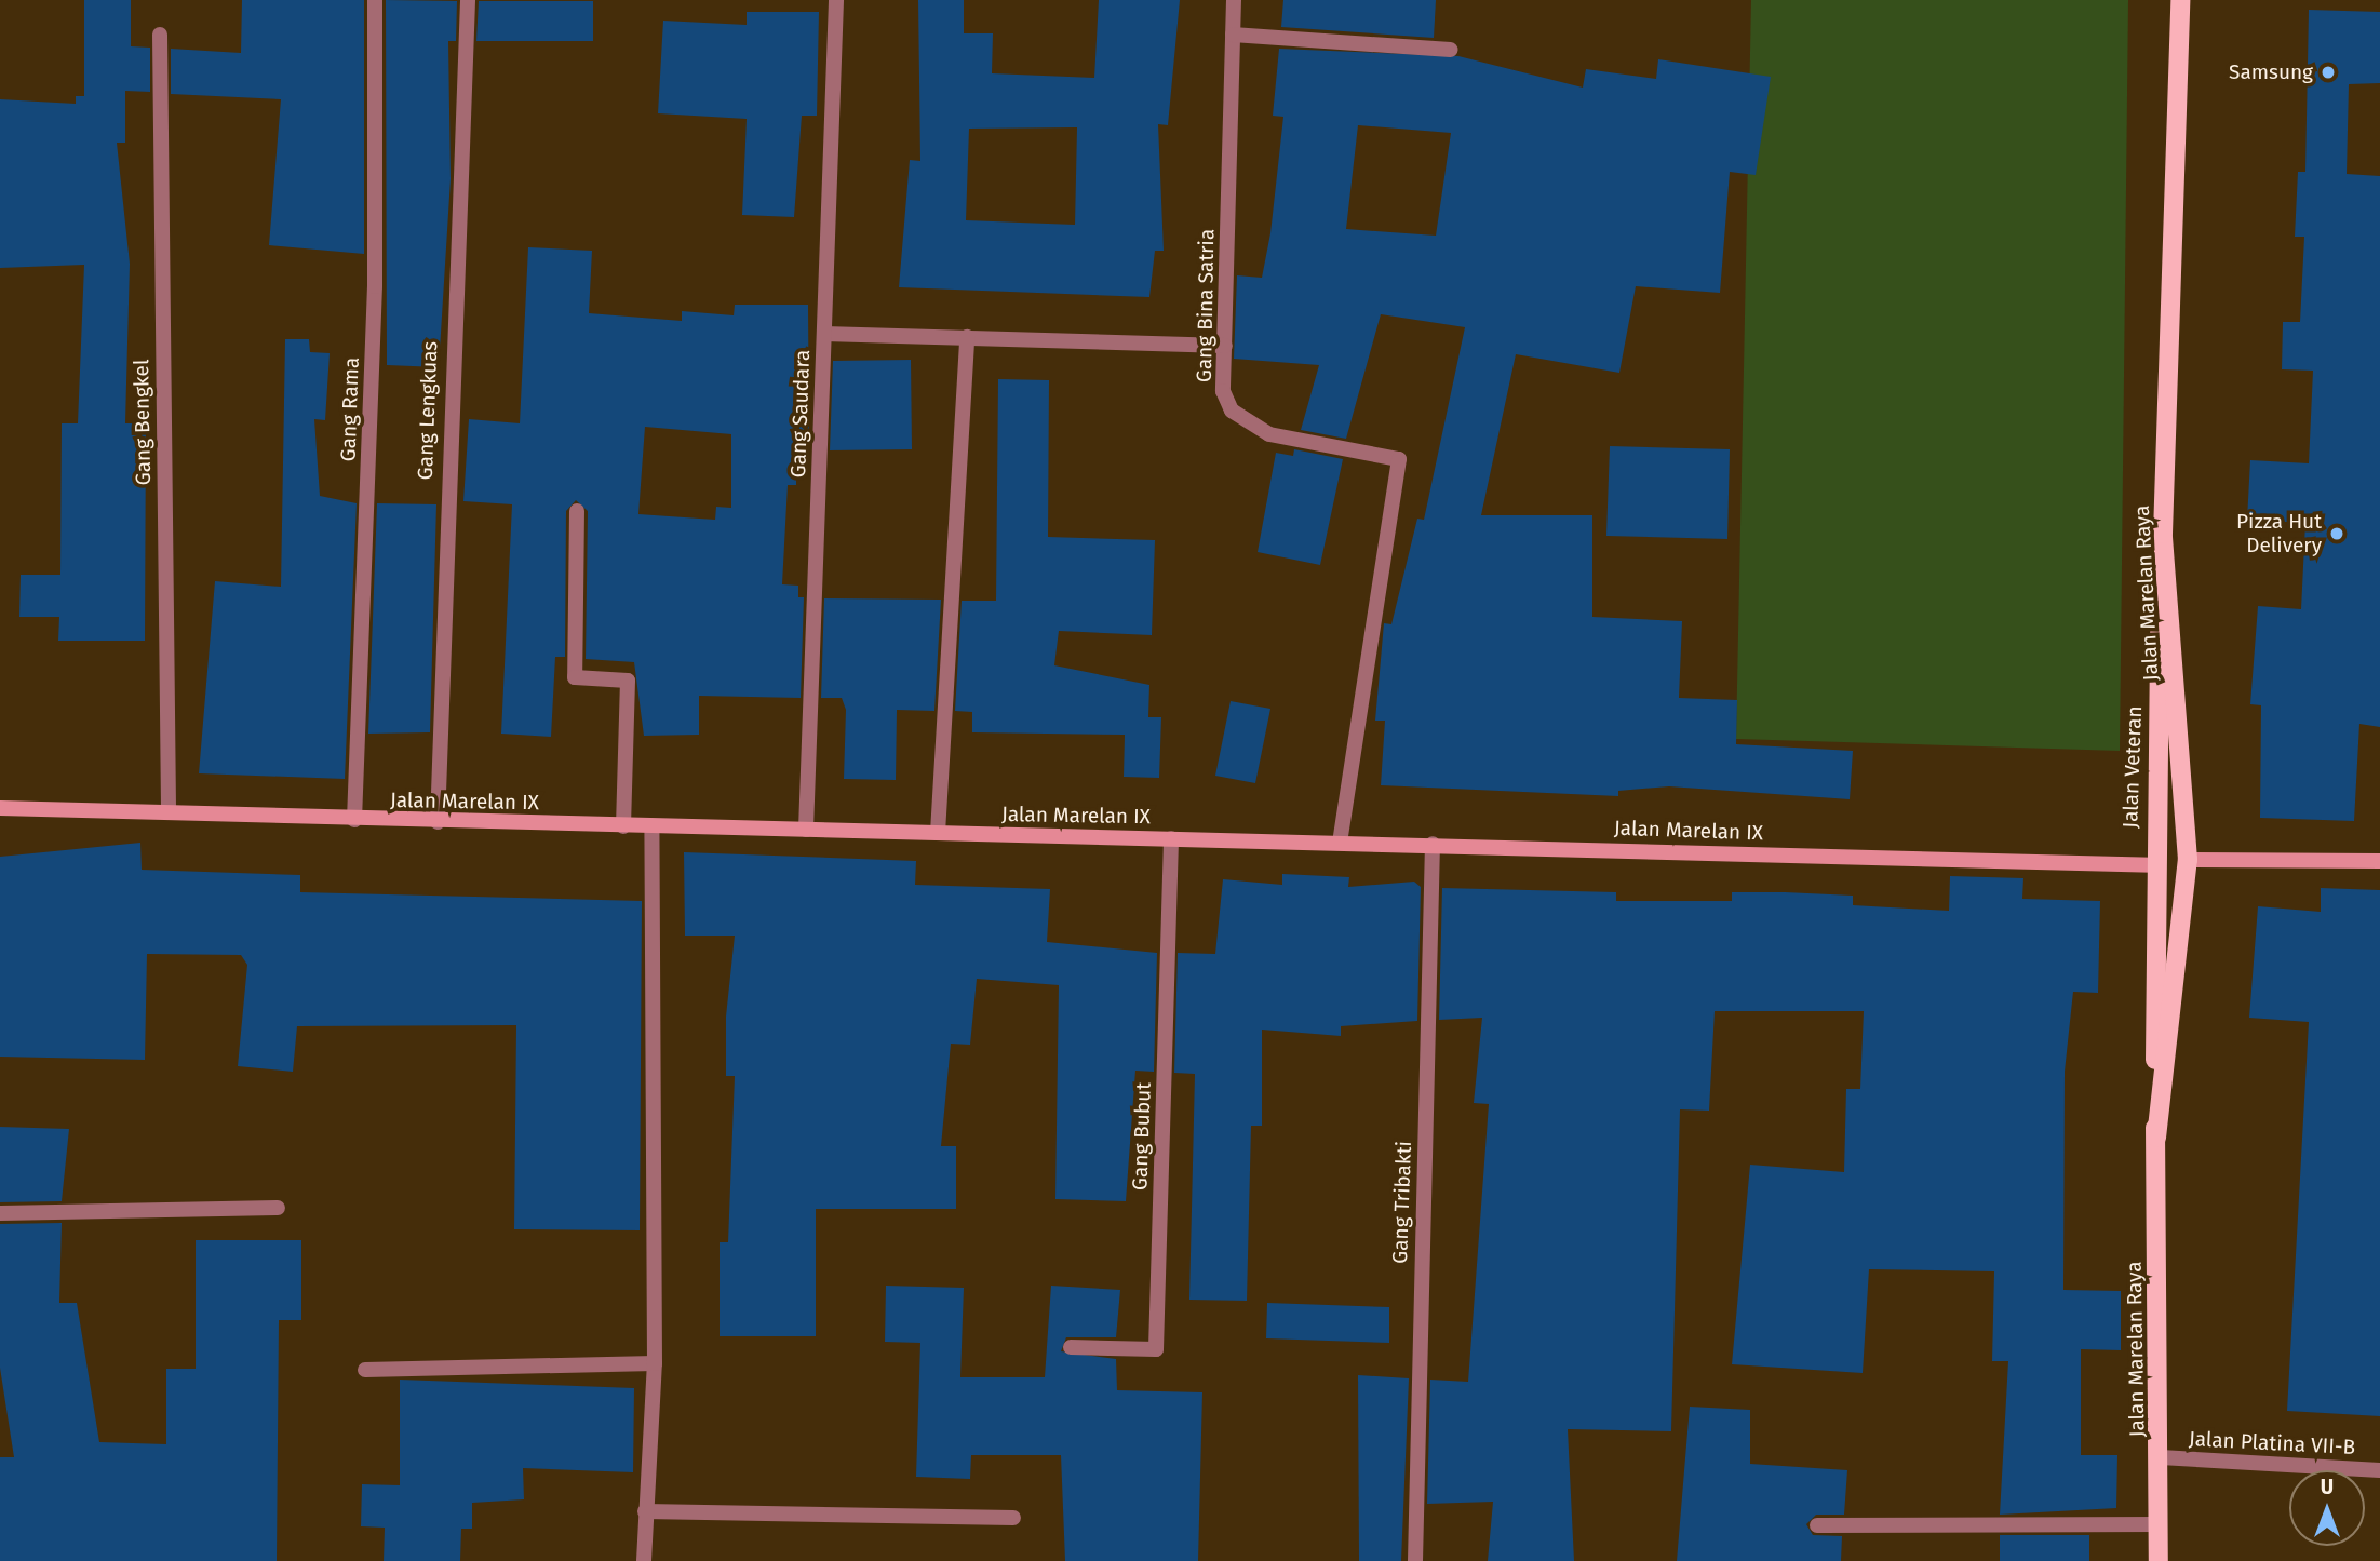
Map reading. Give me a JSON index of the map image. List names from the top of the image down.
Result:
{
  "streets": {
    "main road": ["Jalan Marelan Raya", "Jalan Veteran", "Jalan Marelan IX"],
    "street": [
      "Gang Bina Satria",
      "Gang Rama",
      "Gang Lengkuas",
      "Gang Saudara",
      "Gang Bengkel",
      "Gang Bubut",
      "Gang Tribakti",
      "Jalan Platina VII-B"
    ]
  },
  "crossings": [
    ["Gang Bina Satria", "Jalan Marelan IX"],
    ["Gang Rama", "Jalan Marelan IX"],
    ["Gang Lengkuas", "Jalan Marelan IX"],
    ["Gang Saudara", "Jalan Marelan IX"],
    ["Gang Bengkel", "Jalan Marelan IX"],
    ["Jalan Marelan Raya", "Jalan Veteran"],
    ["Jalan Marelan Raya", "Jalan Marelan IX"],
    ["Jalan Marelan Raya", "Jalan Platina VII-B"],
    ["Jalan Veteran", "Jalan Marelan IX"],
    ["Jalan Marelan IX", "Gang Bubut"],
    ["Jalan Marelan IX", "Gang Tribakti"]
  ],
  "places": ["Samsung", "Pizza Hut Delivery"],
  "north": "top"
}
